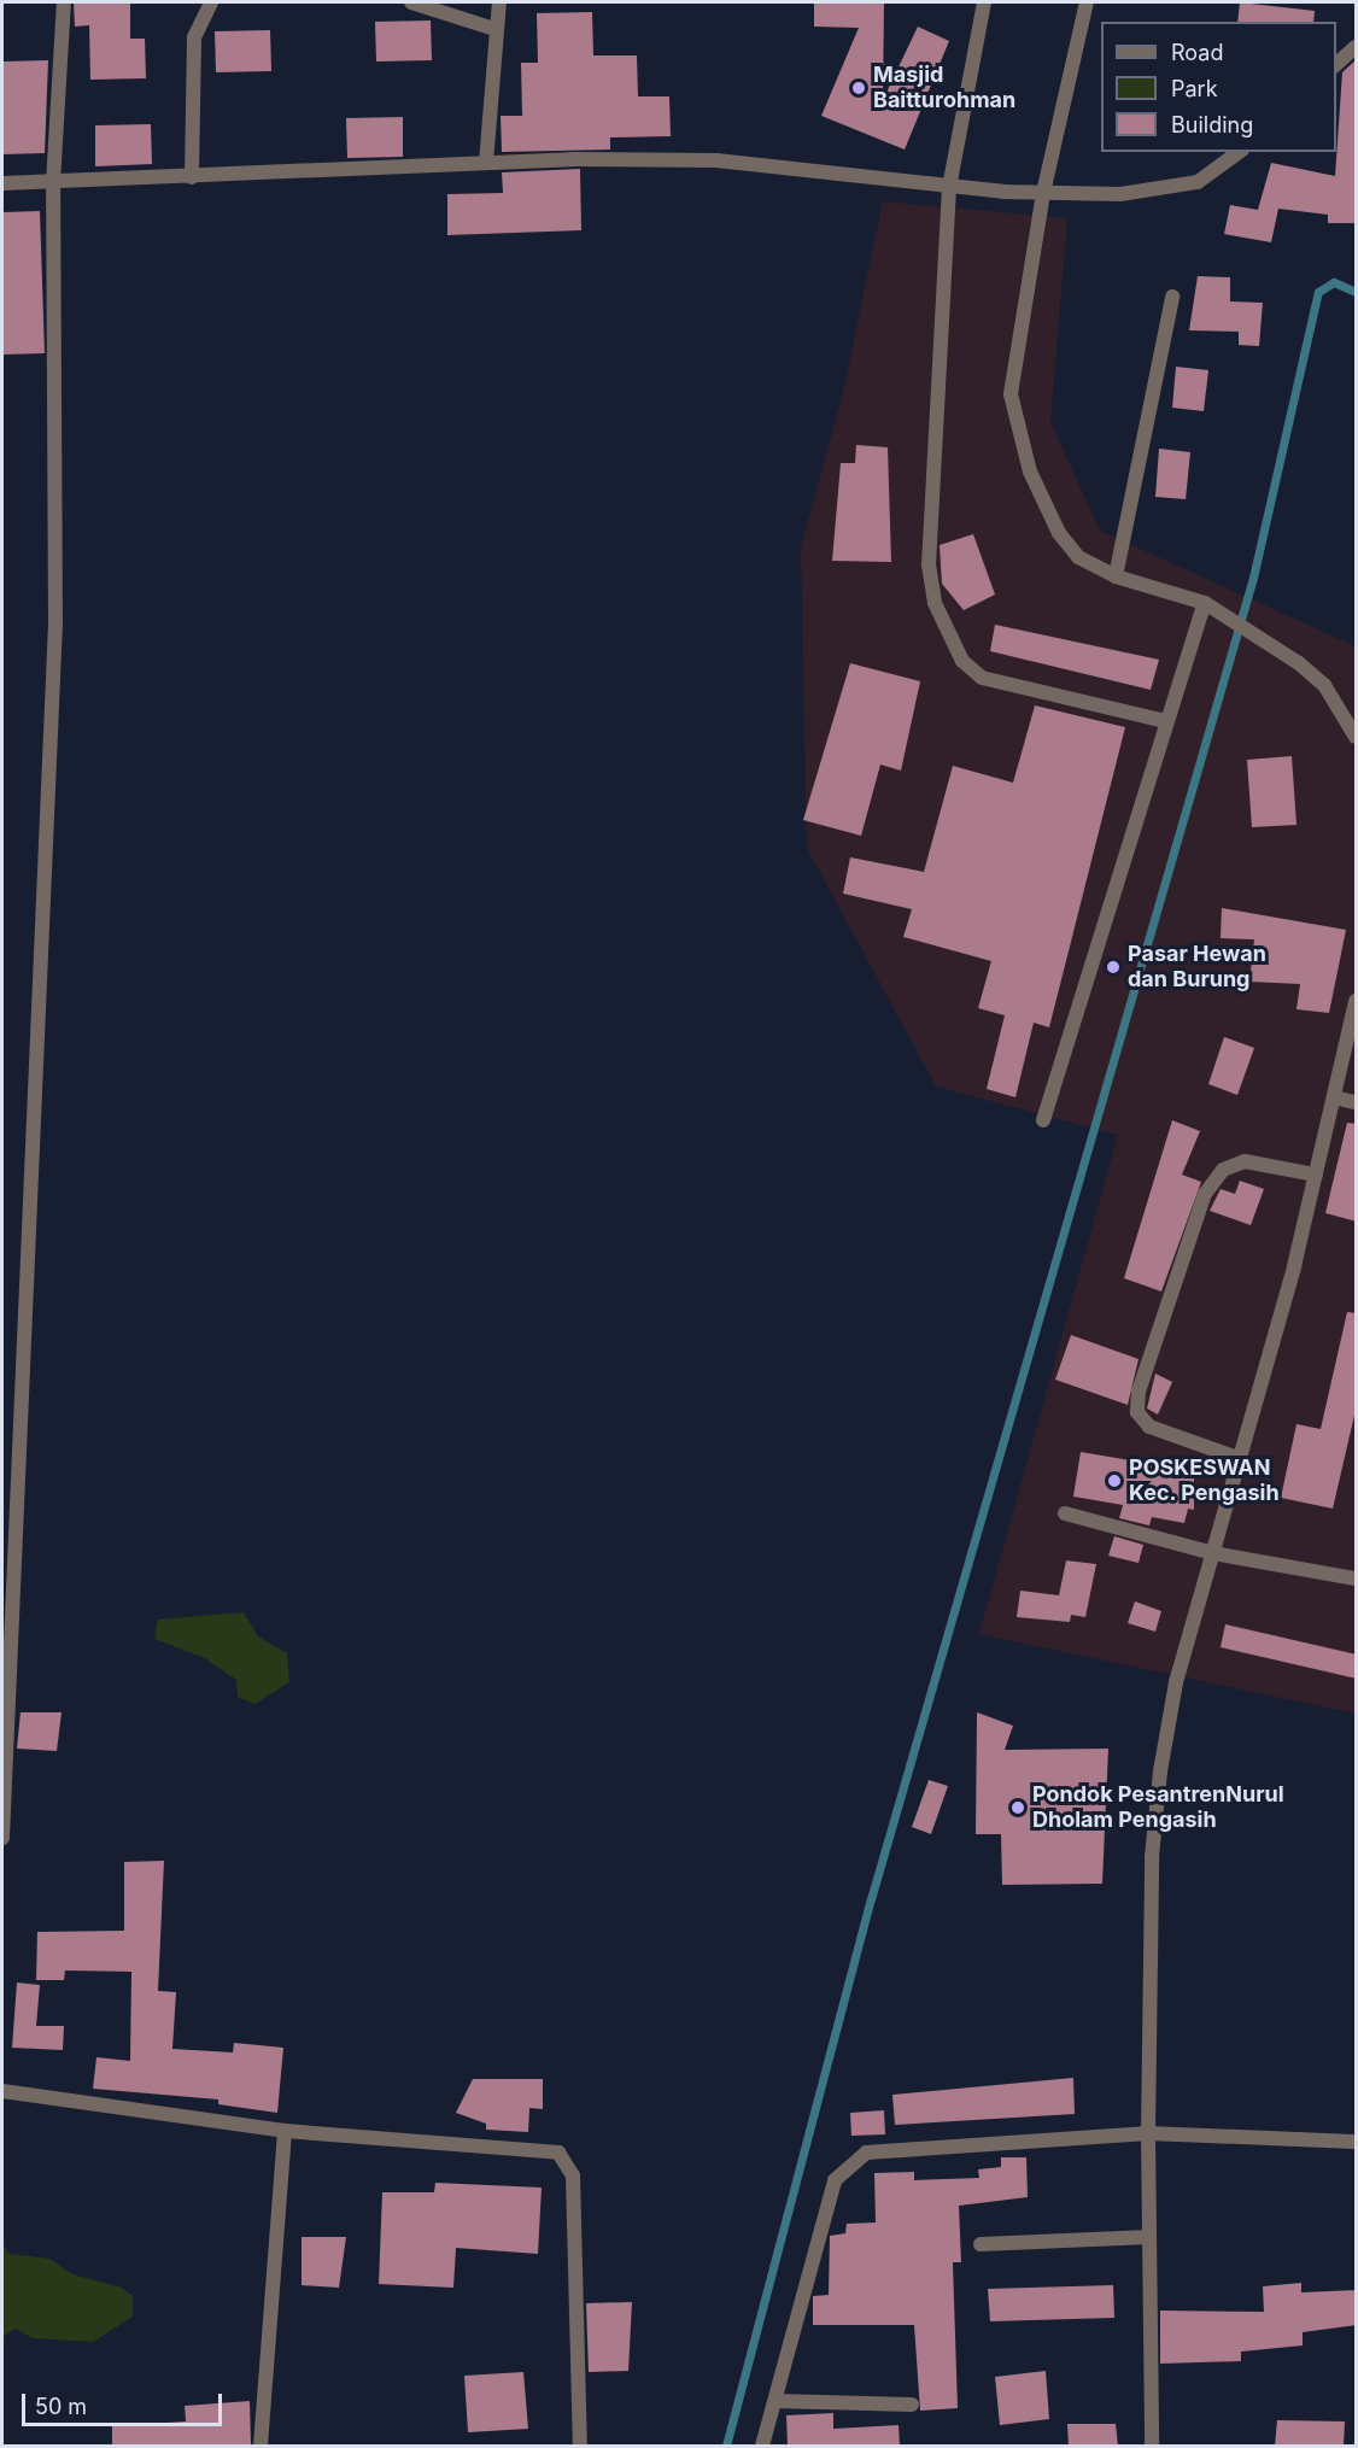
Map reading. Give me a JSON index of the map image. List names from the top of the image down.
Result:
{
  "places": [
    "Masjid Baitturohman",
    "Pasar Hewan dan Burung",
    "POSKESWAN Kec. Pengasih",
    "Pondok PesantrenNurul Dholam Pengasih"
  ],
  "legend": ["Road", "Park", "Building"],
  "scale_bar": "50 m"
}
